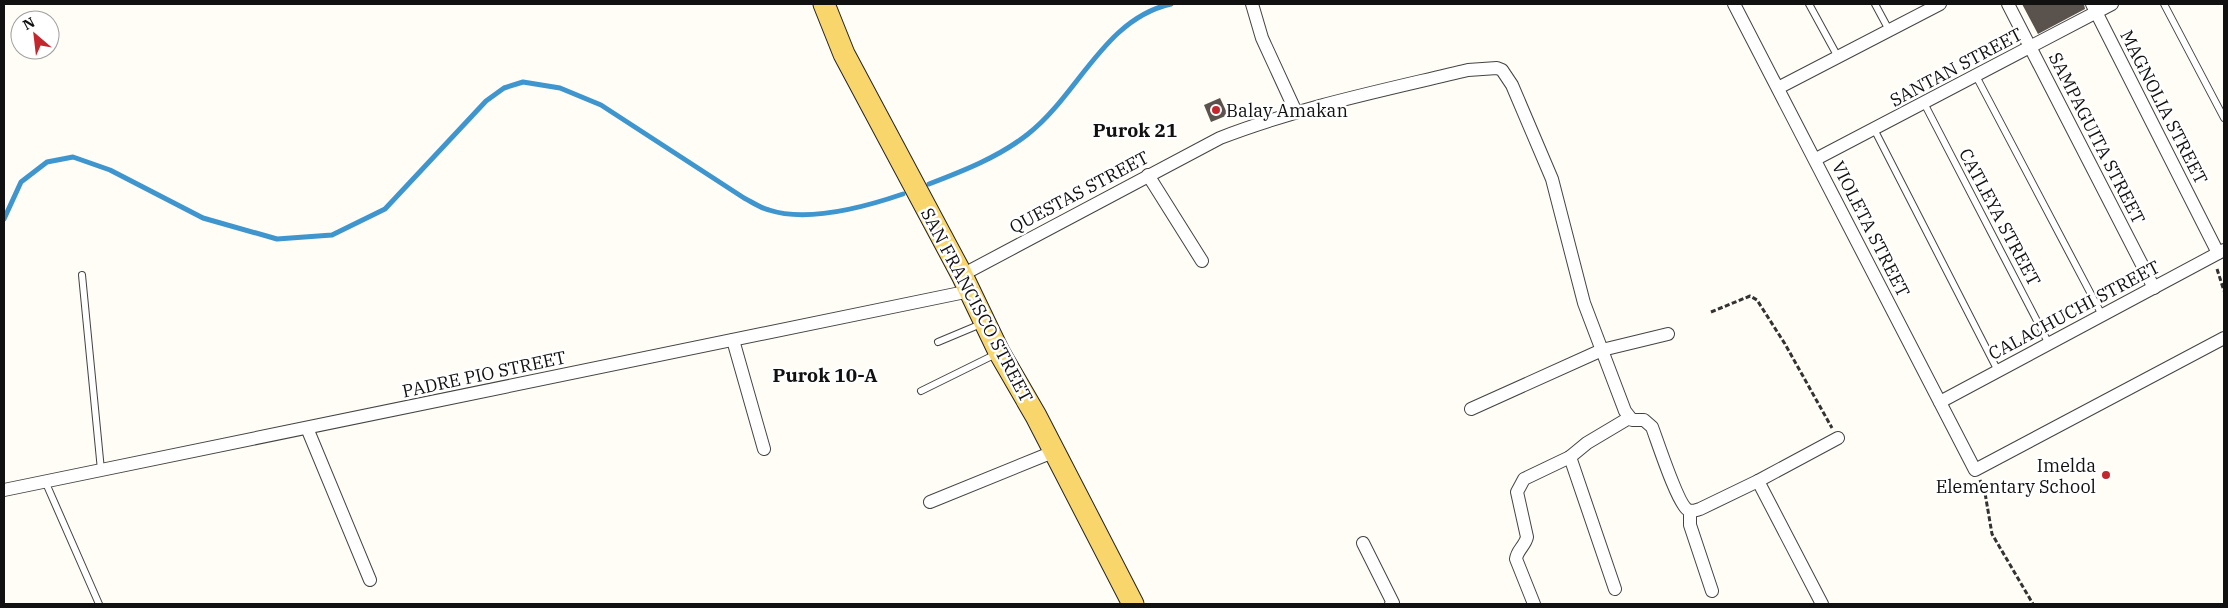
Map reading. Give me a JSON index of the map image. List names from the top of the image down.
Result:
{
  "streets": {
    "main road": ["SAN FRANCISCO STREET"],
    "street": [
      "SANTAN STREET",
      "MAGNOLIA STREET",
      "SAMPAGUITA STREET",
      "QUESTAS STREET",
      "VIOLETA STREET",
      "CALACHUCHI STREET",
      "PADRE PIO STREET"
    ],
    "lane": ["CATLEYA STREET"]
  },
  "crossings": [
    ["SANTAN STREET", "MAGNOLIA STREET"],
    ["SANTAN STREET", "SAMPAGUITA STREET"],
    ["SANTAN STREET", "CATLEYA STREET"],
    ["SANTAN STREET", "VIOLETA STREET"],
    ["MAGNOLIA STREET", "CALACHUCHI STREET"],
    ["SAMPAGUITA STREET", "CALACHUCHI STREET"],
    ["QUESTAS STREET", "SAN FRANCISCO STREET"],
    ["QUESTAS STREET", "PADRE PIO STREET"],
    ["CATLEYA STREET", "CALACHUCHI STREET"],
    ["VIOLETA STREET", "CALACHUCHI STREET"],
    ["SAN FRANCISCO STREET", "PADRE PIO STREET"]
  ],
  "districts": ["Purok 21", "Purok 10-A"],
  "places": ["Balay Amakan", "Imelda Elementary School"],
  "north": "top left"
}
